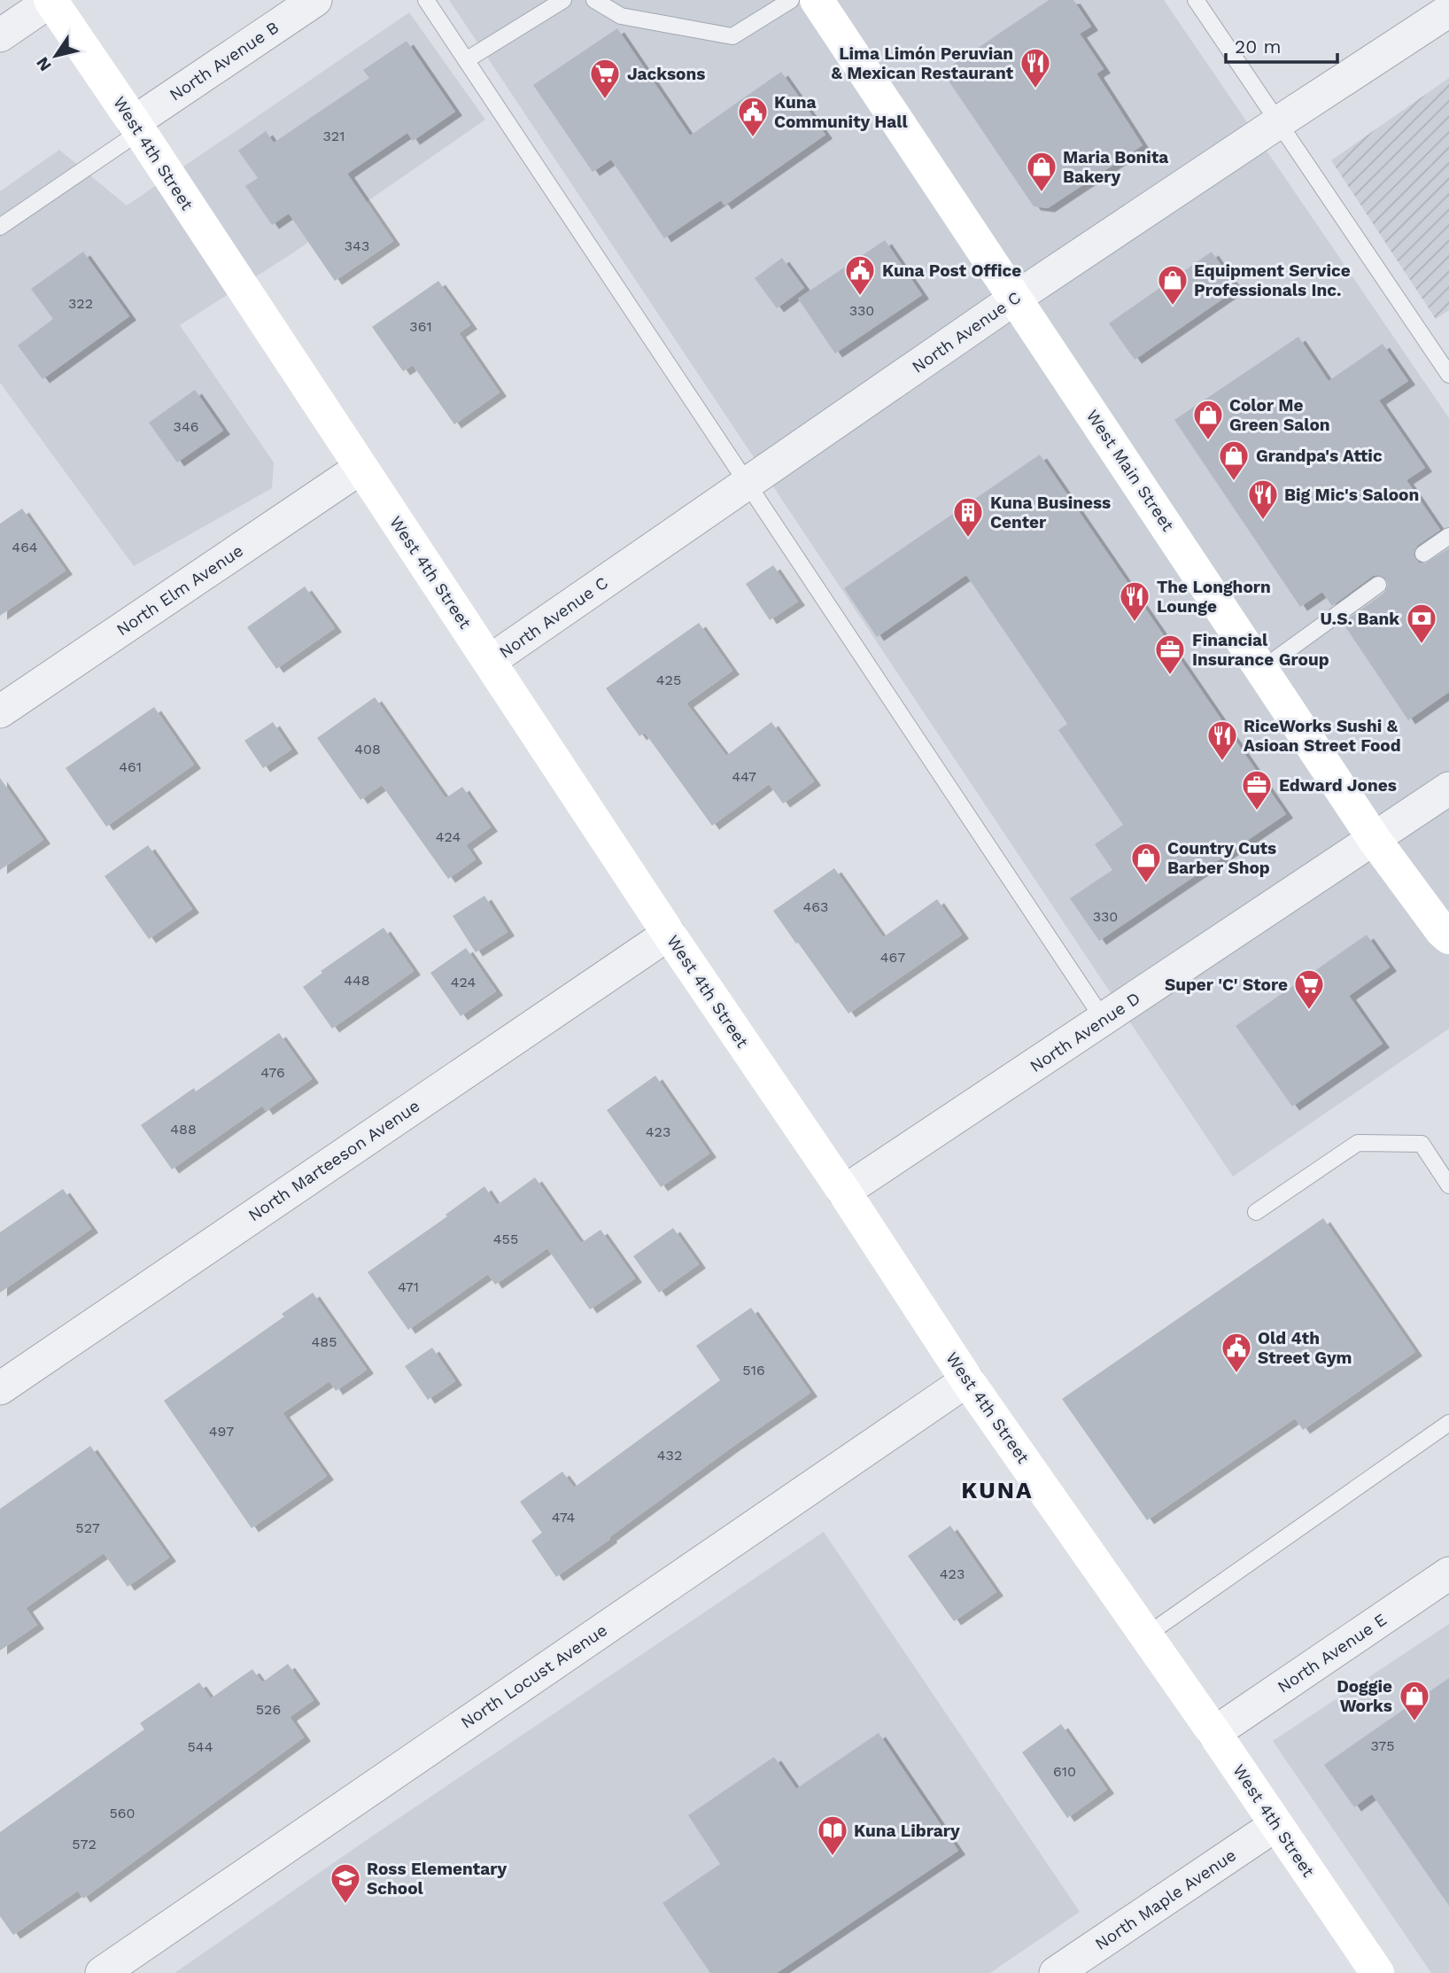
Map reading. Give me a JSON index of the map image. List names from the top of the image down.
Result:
{
  "streets": {
    "main road": ["West 4th Street", "West Main Street"],
    "street": [
      "North Avenue B",
      "North Avenue C",
      "North Elm Avenue",
      "North Avenue D",
      "North Marteeson Avenue",
      "North Avenue E",
      "North Locust Avenue",
      "North Maple Avenue"
    ]
  },
  "crossings": [
    ["North Avenue B", "West 4th Street"],
    ["West 4th Street", "North Avenue C"],
    ["West 4th Street", "North Elm Avenue"],
    ["West 4th Street", "North Avenue D"],
    ["West 4th Street", "North Marteeson Avenue"],
    ["West 4th Street", "North Avenue E"],
    ["West 4th Street", "North Locust Avenue"],
    ["West 4th Street", "North Maple Avenue"],
    ["North Avenue C", "West Main Street"],
    ["West Main Street", "North Avenue D"]
  ],
  "districts": ["KUNA"],
  "places": {
    "restaurant": [
      "Lima Limón Peruvian & Mexican Restaurant",
      "Big Mic's Saloon",
      "The Longhorn Lounge",
      "RiceWorks Sushi & Asioan Street Food"
    ],
    "supermarket": ["Jacksons", "Super 'C' Store"],
    "public building": ["Kuna Community Hall", "Kuna Post Office", "Old 4th Street Gym"],
    "shop": [
      "Maria Bonita Bakery",
      "Equipment Service Professionals Inc.",
      "Color Me Green Salon",
      "Grandpa's Attic",
      "Country Cuts Barber Shop",
      "Doggie Works"
    ],
    "building": ["Kuna Business Center"],
    "bank": ["U.S. Bank"],
    "office": ["Financial Insurance Group", "Edward Jones"],
    "library": ["Kuna Library"],
    "school or university": ["Ross Elementary School"]
  },
  "house_numbers": [
    "321",
    "343",
    "322",
    "330",
    "361",
    "346",
    "464",
    "425",
    "408",
    "461",
    "447",
    "424",
    "463",
    "330",
    "467",
    "448",
    "424",
    "476",
    "488",
    "423",
    "455",
    "471",
    "485",
    "516",
    "497",
    "432",
    "474",
    "527",
    "423",
    "526",
    "375",
    "544",
    "610",
    "560",
    "572"
  ],
  "scale_bar": "20 m",
  "north": "bottom left"
}
